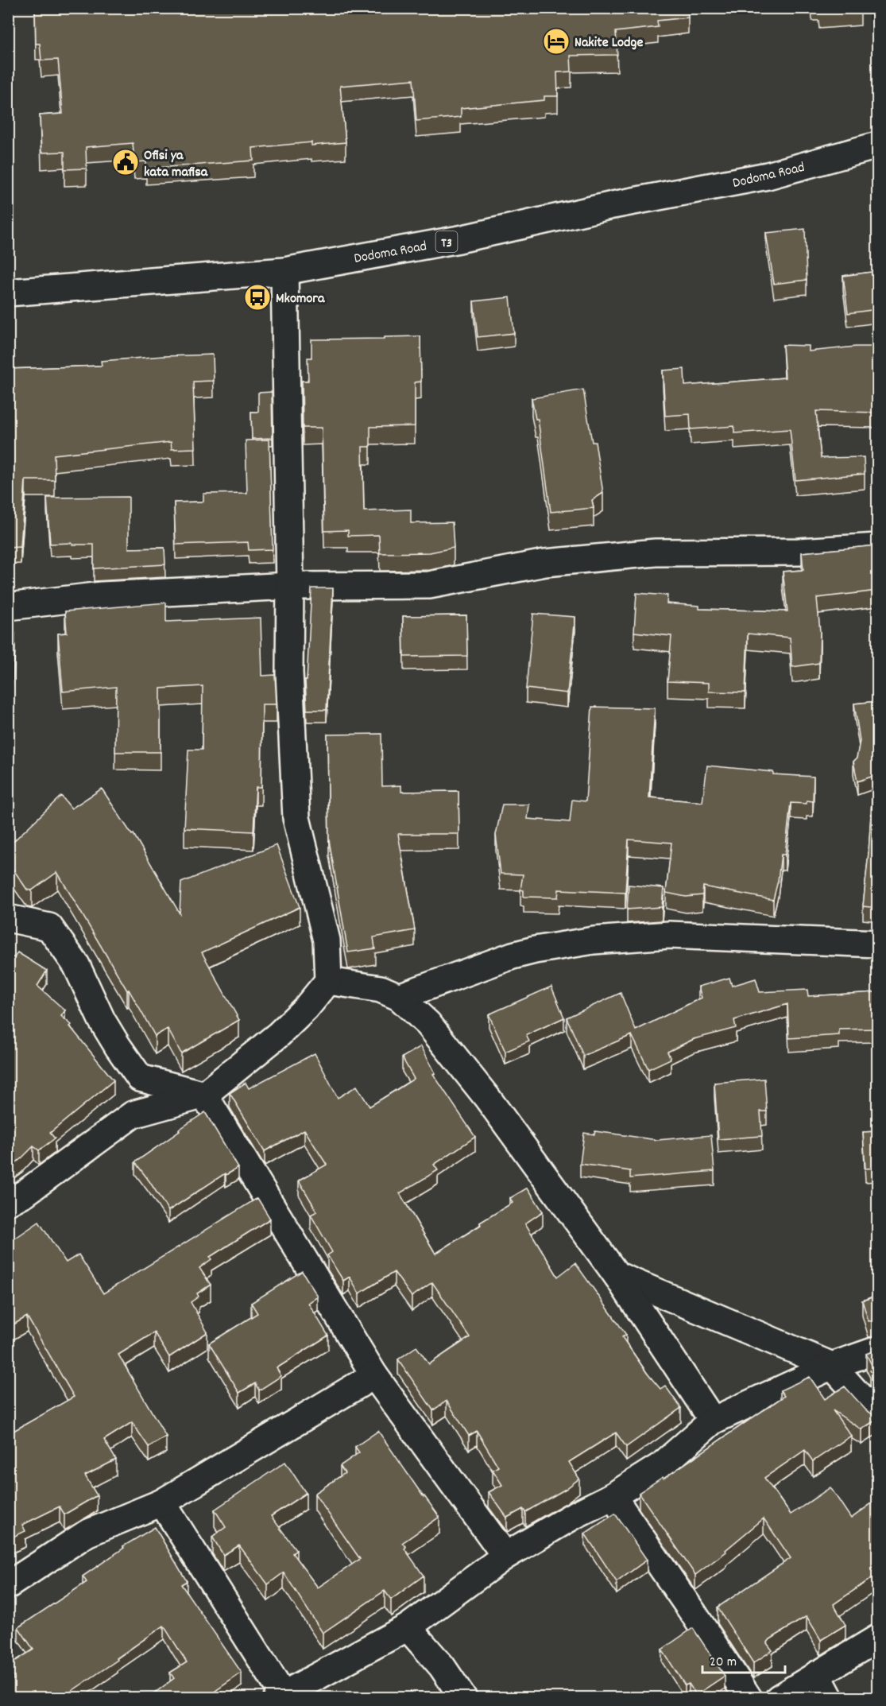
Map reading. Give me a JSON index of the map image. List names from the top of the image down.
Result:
{
  "streets": {
    "main road": ["Dodoma Road", "T3"]
  },
  "places": {
    "hotel": ["Nakite Lodge"],
    "public building": ["Ofisi ya kata mafisa"],
    "bus stop": ["Mkomora"]
  },
  "scale_bar": "20 m"
}
